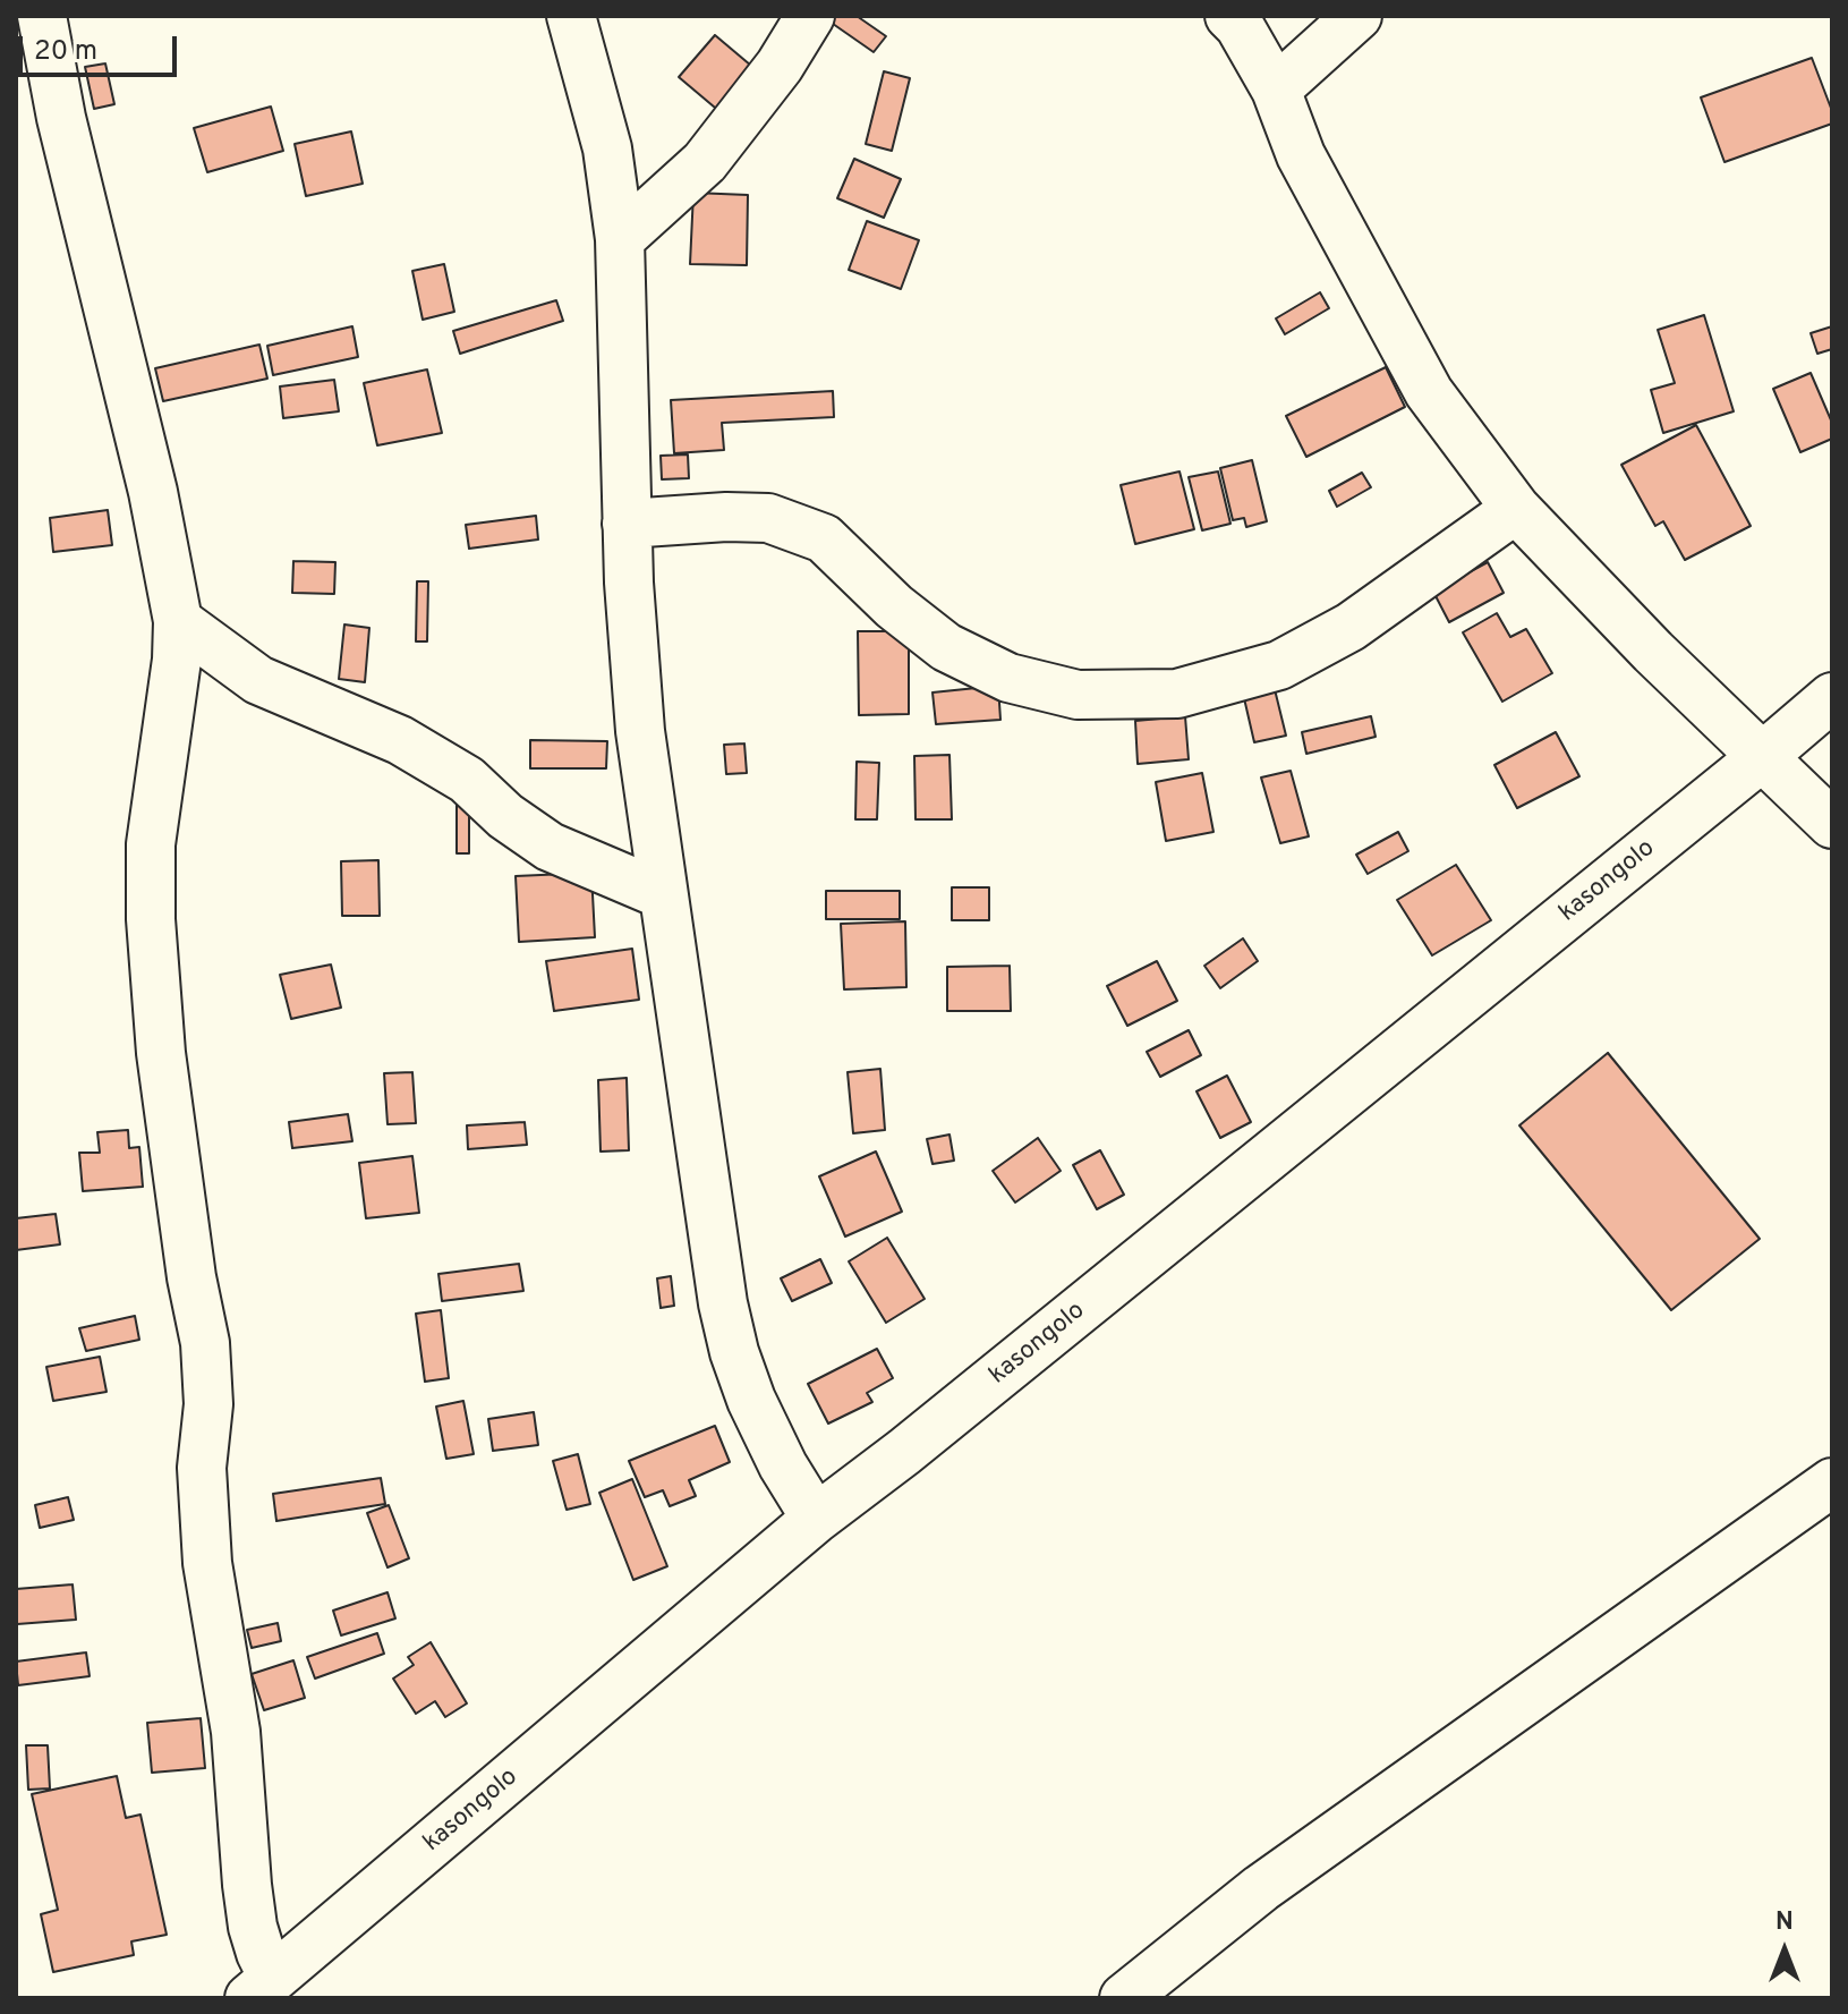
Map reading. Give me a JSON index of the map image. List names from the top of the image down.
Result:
{
  "streets": {
    "street": ["kasongolo"]
  },
  "scale_bar": "20 m",
  "north": "top"
}
